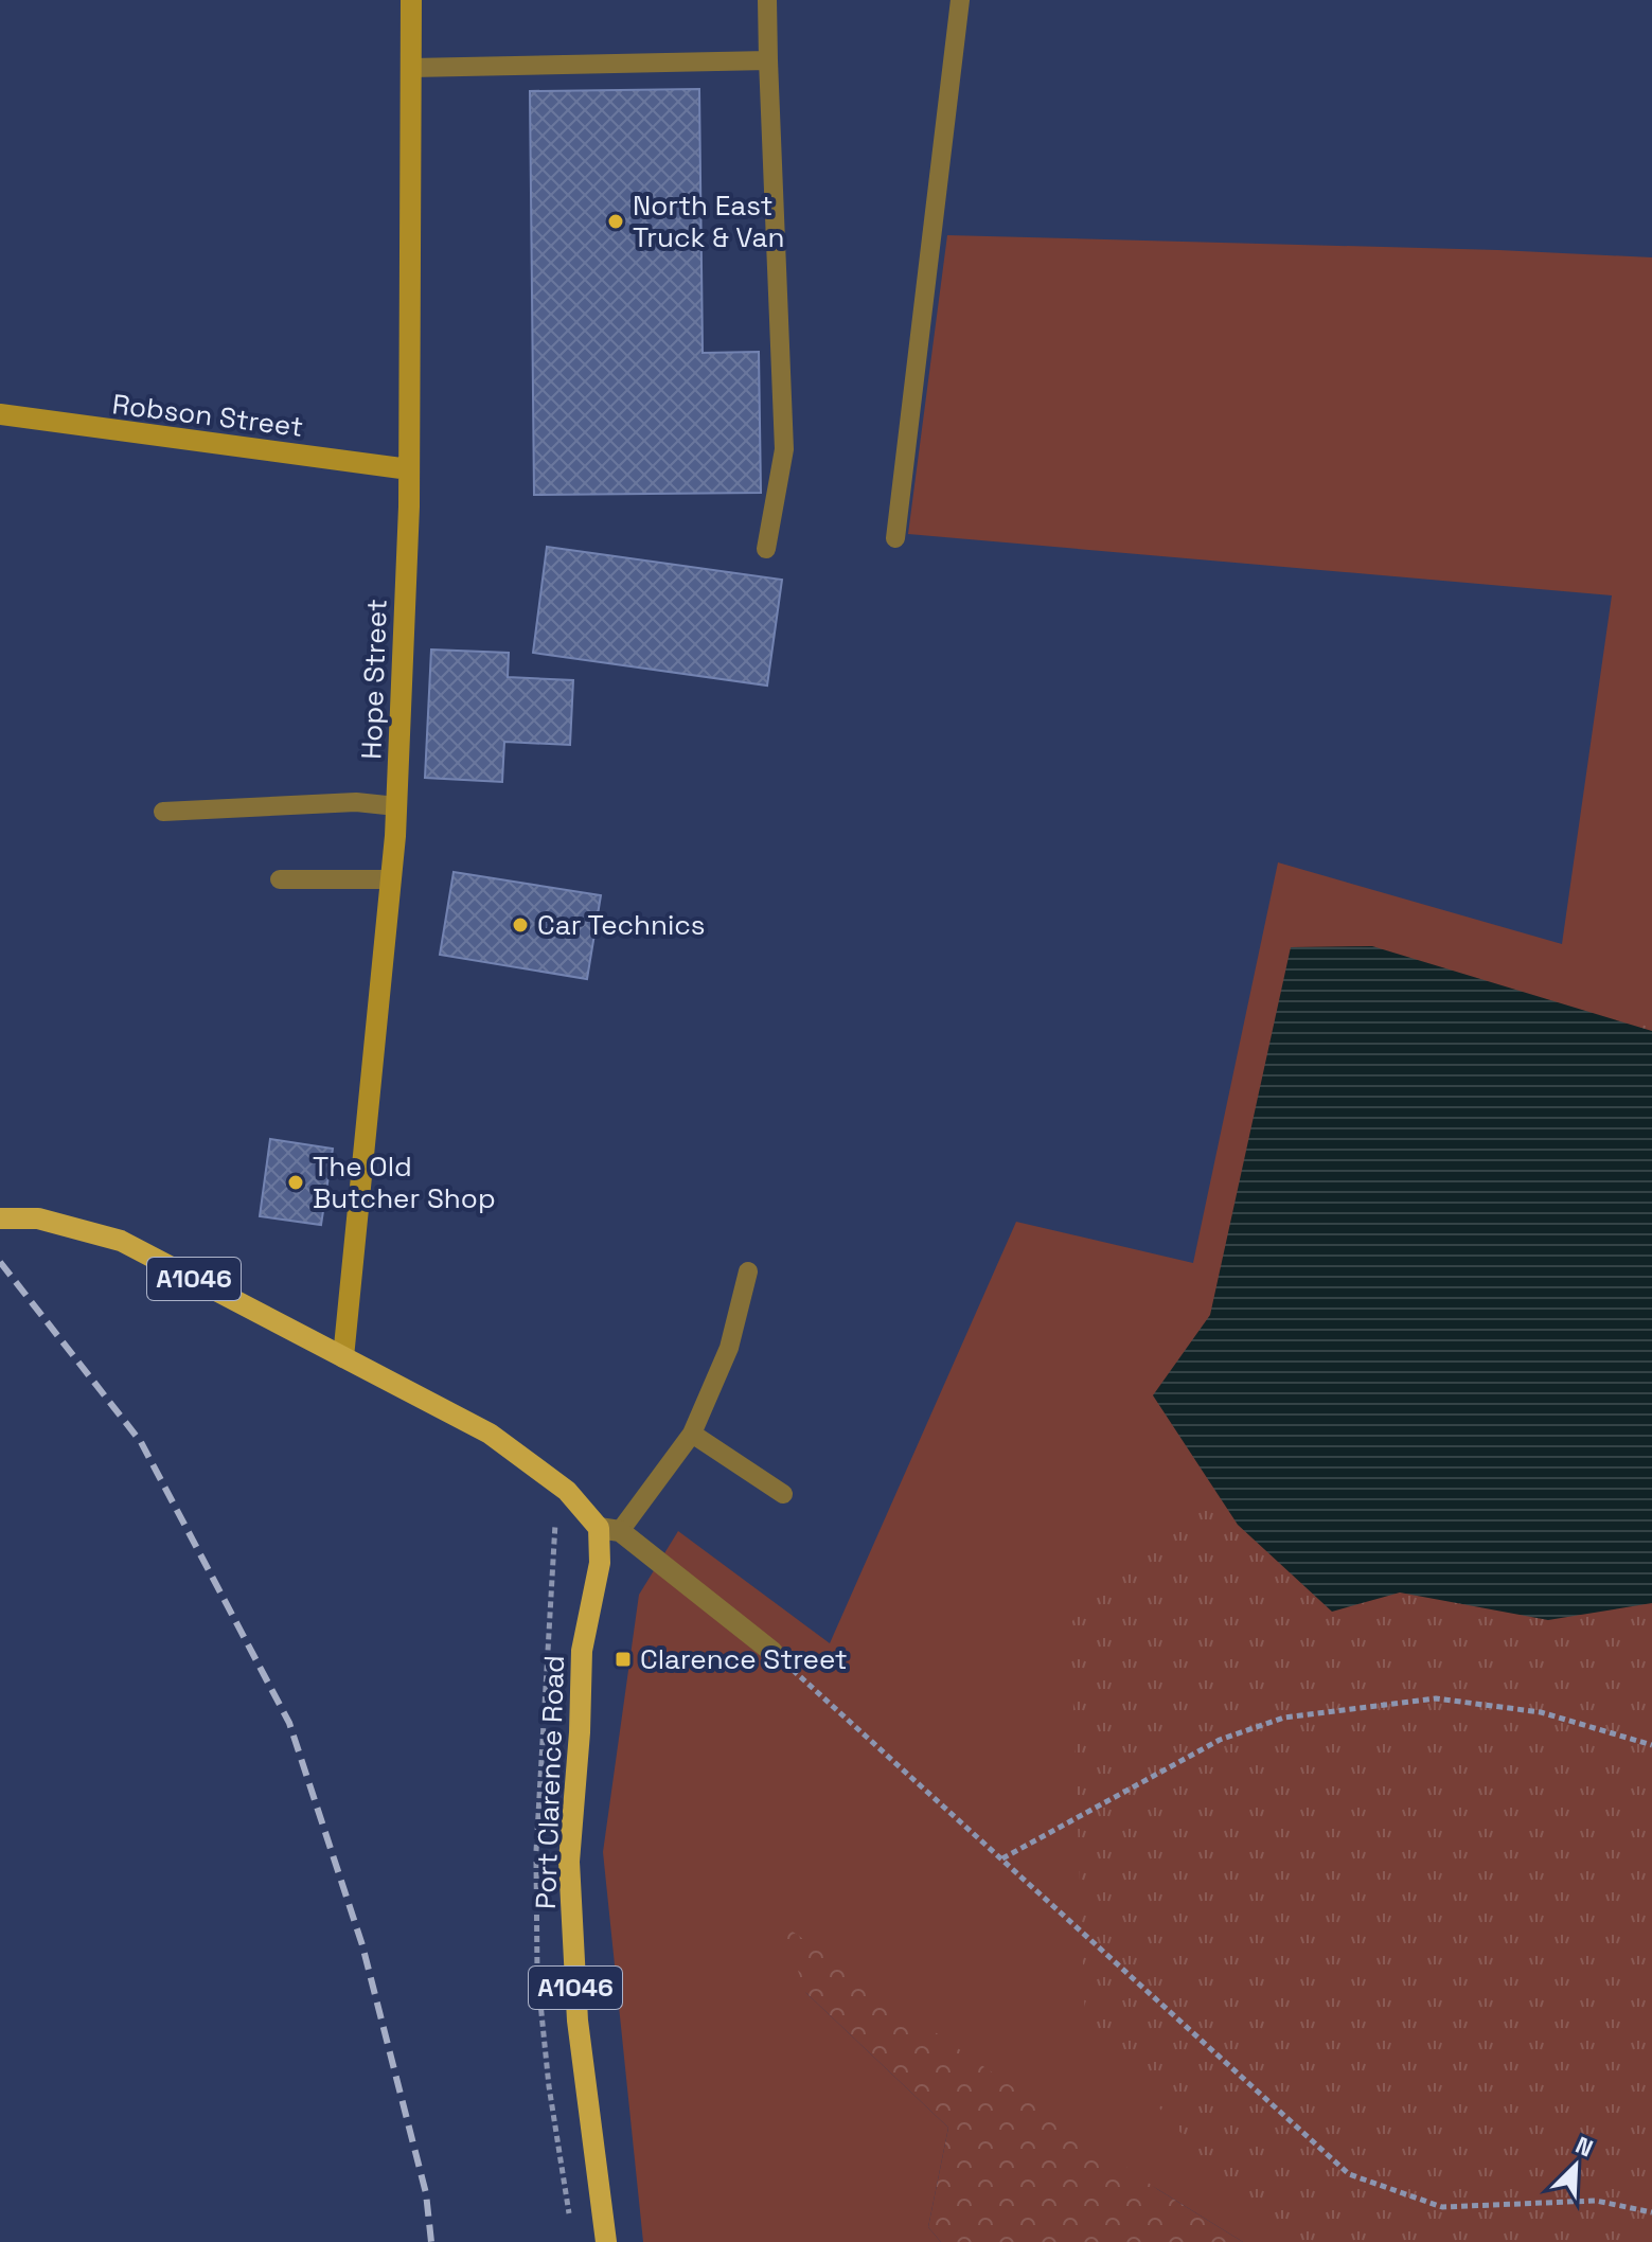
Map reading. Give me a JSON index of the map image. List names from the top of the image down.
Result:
{
  "streets": {
    "main road": [
      "Robson Street",
      "Hope Street",
      "A1046",
      "Port Clarence Road"
    ]
  },
  "crossings": [
    ["Robson Street", "Hope Street"],
    ["Hope Street", "A1046"],
    ["A1046", "Port Clarence Road"]
  ],
  "places": {
    "other": ["North East Truck & Van", "Car Technics", "The Old Butcher Shop"],
    "transit": ["Clarence Street"]
  },
  "north": "top right"
}
